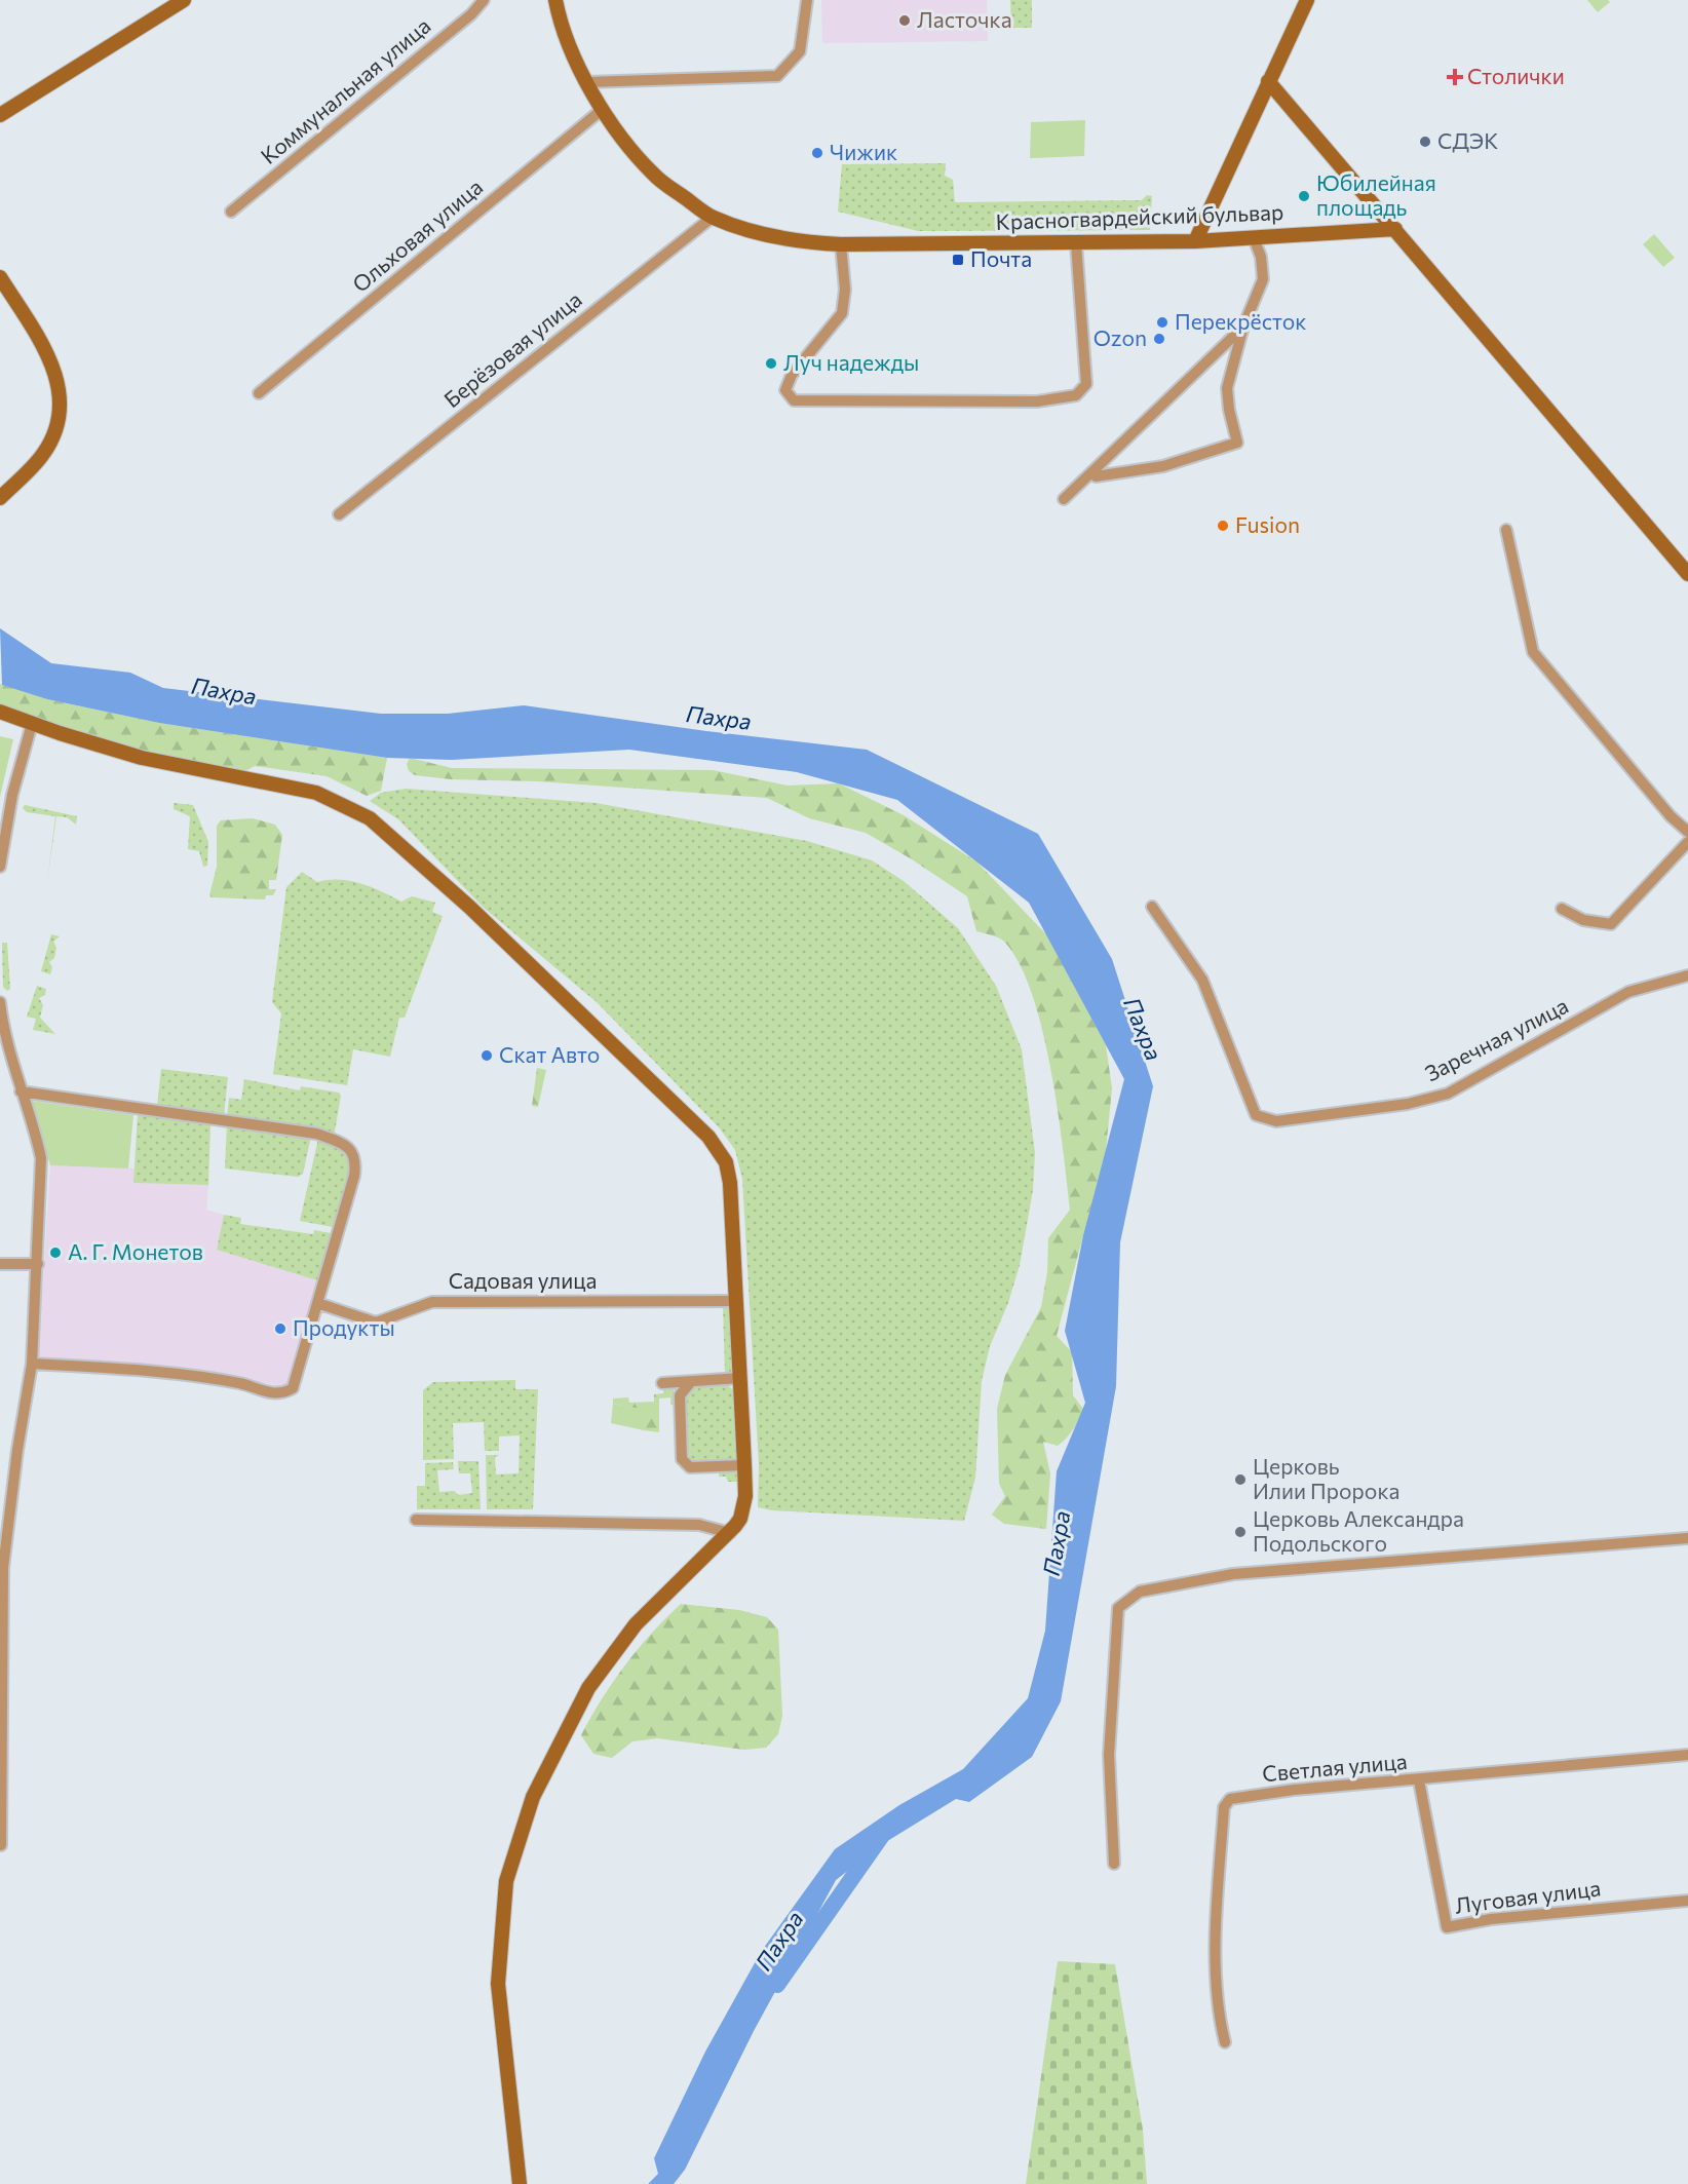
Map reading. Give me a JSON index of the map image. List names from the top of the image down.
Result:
{
  "streets": {
    "main road": ["Красногвардейский бульвар"],
    "street": [
      "Коммунальная улица",
      "Ольховая улица",
      "Берёзовая улица",
      "Заречная улица",
      "Садовая улица",
      "Светлая улица",
      "Луговая улица"
    ]
  },
  "crossings": [
    ["Красногвардейский бульвар", "Ольховая улица"],
    ["Красногвардейский бульвар", "Берёзовая улица"],
    ["Светлая улица", "Луговая улица"]
  ],
  "water": ["Пахра"],
  "places": {
    "other": [
      "Ласточка",
      "СДЭК",
      "Чижик",
      "Юбилейная площадь",
      "Перекрёсток",
      "Ozon",
      "Луч надежды",
      "Fusion",
      "Скат Авто",
      "А. Г. Монетов",
      "Продукты",
      "Церковь Илии Пророка",
      "Церковь Александра Подольского"
    ],
    "health": ["Столички"],
    "transit": ["Почта"]
  }
}
